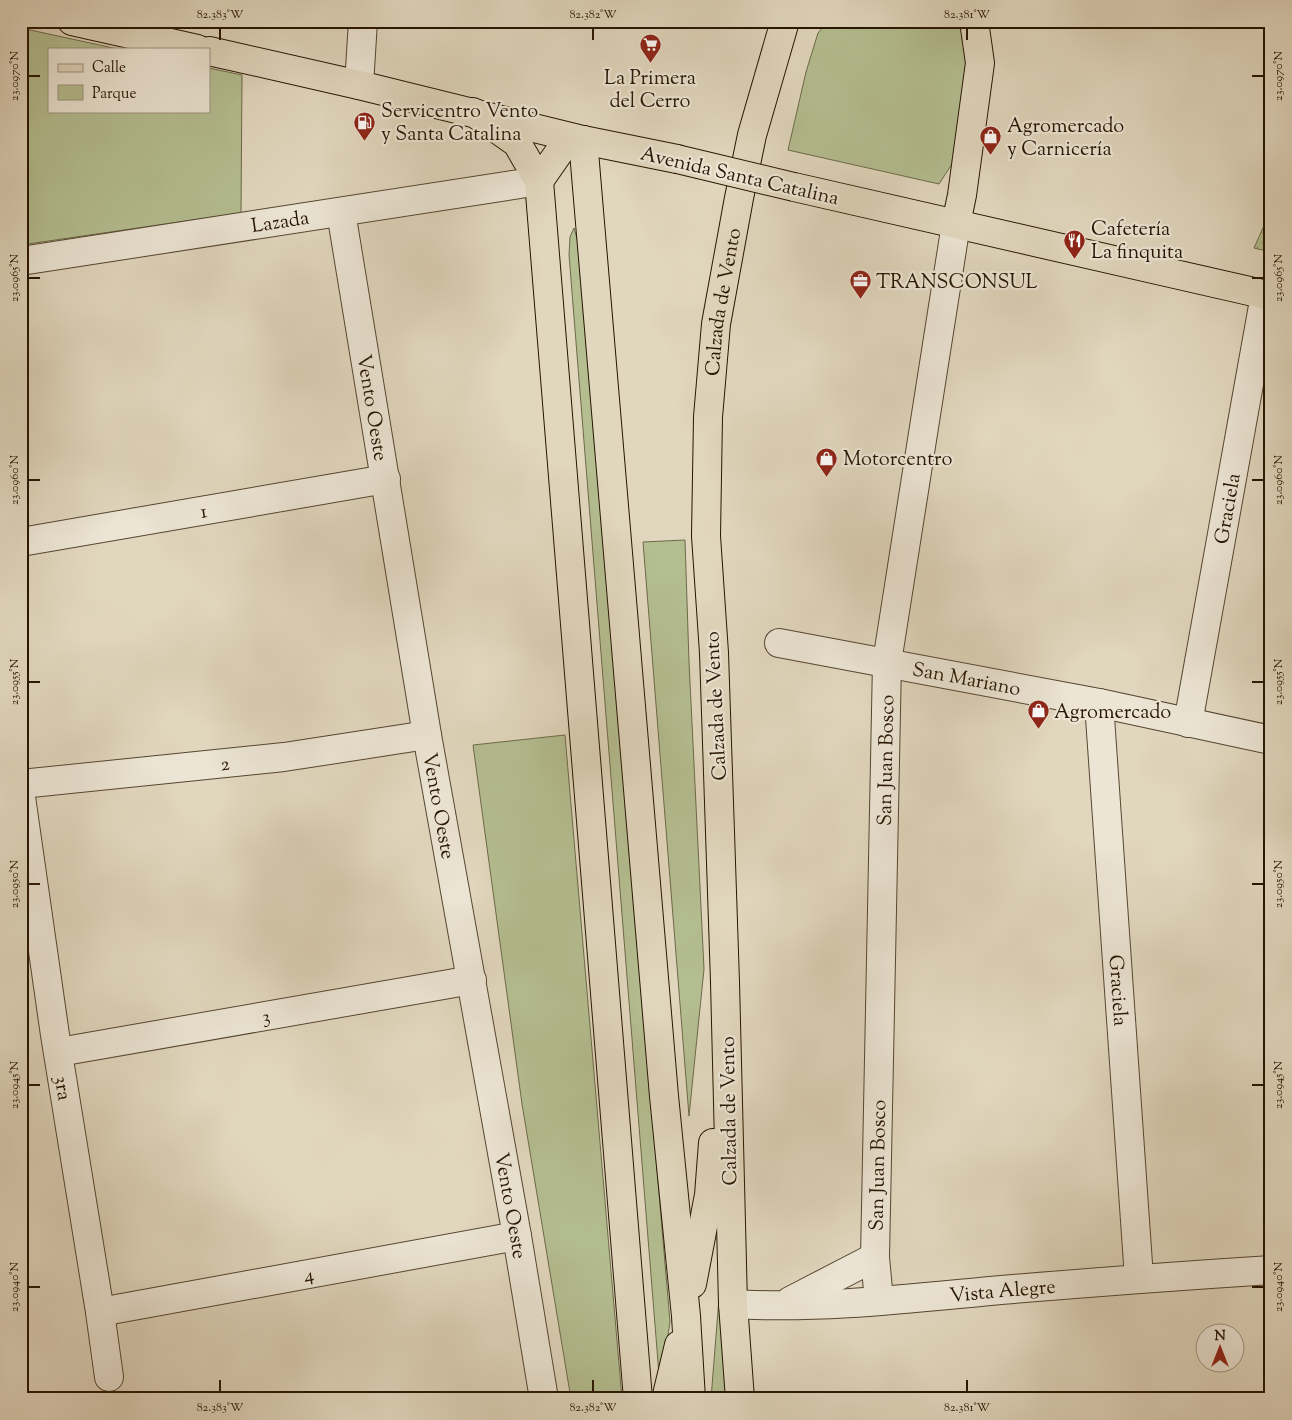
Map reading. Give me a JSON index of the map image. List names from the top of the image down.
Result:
{
  "streets": {
    "main road": ["Avenida Santa Catalina", "Calzada de Vento"],
    "street": [
      "Lazada",
      "Vento Oeste",
      "Graciela",
      "1",
      "San Mariano",
      "San Juan Bosco",
      "2",
      "3",
      "3ra",
      "4",
      "Vista Alegre"
    ]
  },
  "crossings": [
    ["Avenida Santa Catalina", "Graciela"],
    ["Avenida Santa Catalina", "San Juan Bosco"],
    ["Lazada", "Vento Oeste"],
    ["Calzada de Vento", "Vista Alegre"],
    ["Vento Oeste", "1"],
    ["Vento Oeste", "2"],
    ["Vento Oeste", "3"],
    ["Vento Oeste", "4"],
    ["Graciela", "San Mariano"],
    ["Graciela", "Vista Alegre"],
    ["San Mariano", "San Juan Bosco"],
    ["San Juan Bosco", "Vista Alegre"],
    ["3", "3ra"],
    ["3ra", "4"]
  ],
  "places": {
    "supermarket": ["La Primera del Cerro"],
    "fuel station": ["Servicentro Vento y Santa Catalina"],
    "shop": ["Agromercado y Carnicería", "Motorcentro", "Agromercado"],
    "restaurant": ["Cafetería La finquita"],
    "office": ["TRANSCONSUL"]
  },
  "legend": ["Calle", "Parque"],
  "north": "top",
  "coordinates": [
    "82.383°W",
    "82.382°W",
    "82.381°W",
    "23.0970°N",
    "23.0965°N",
    "23.0960°N",
    "23.0955°N",
    "23.0950°N",
    "23.0945°N",
    "23.0940°N"
  ]
}
